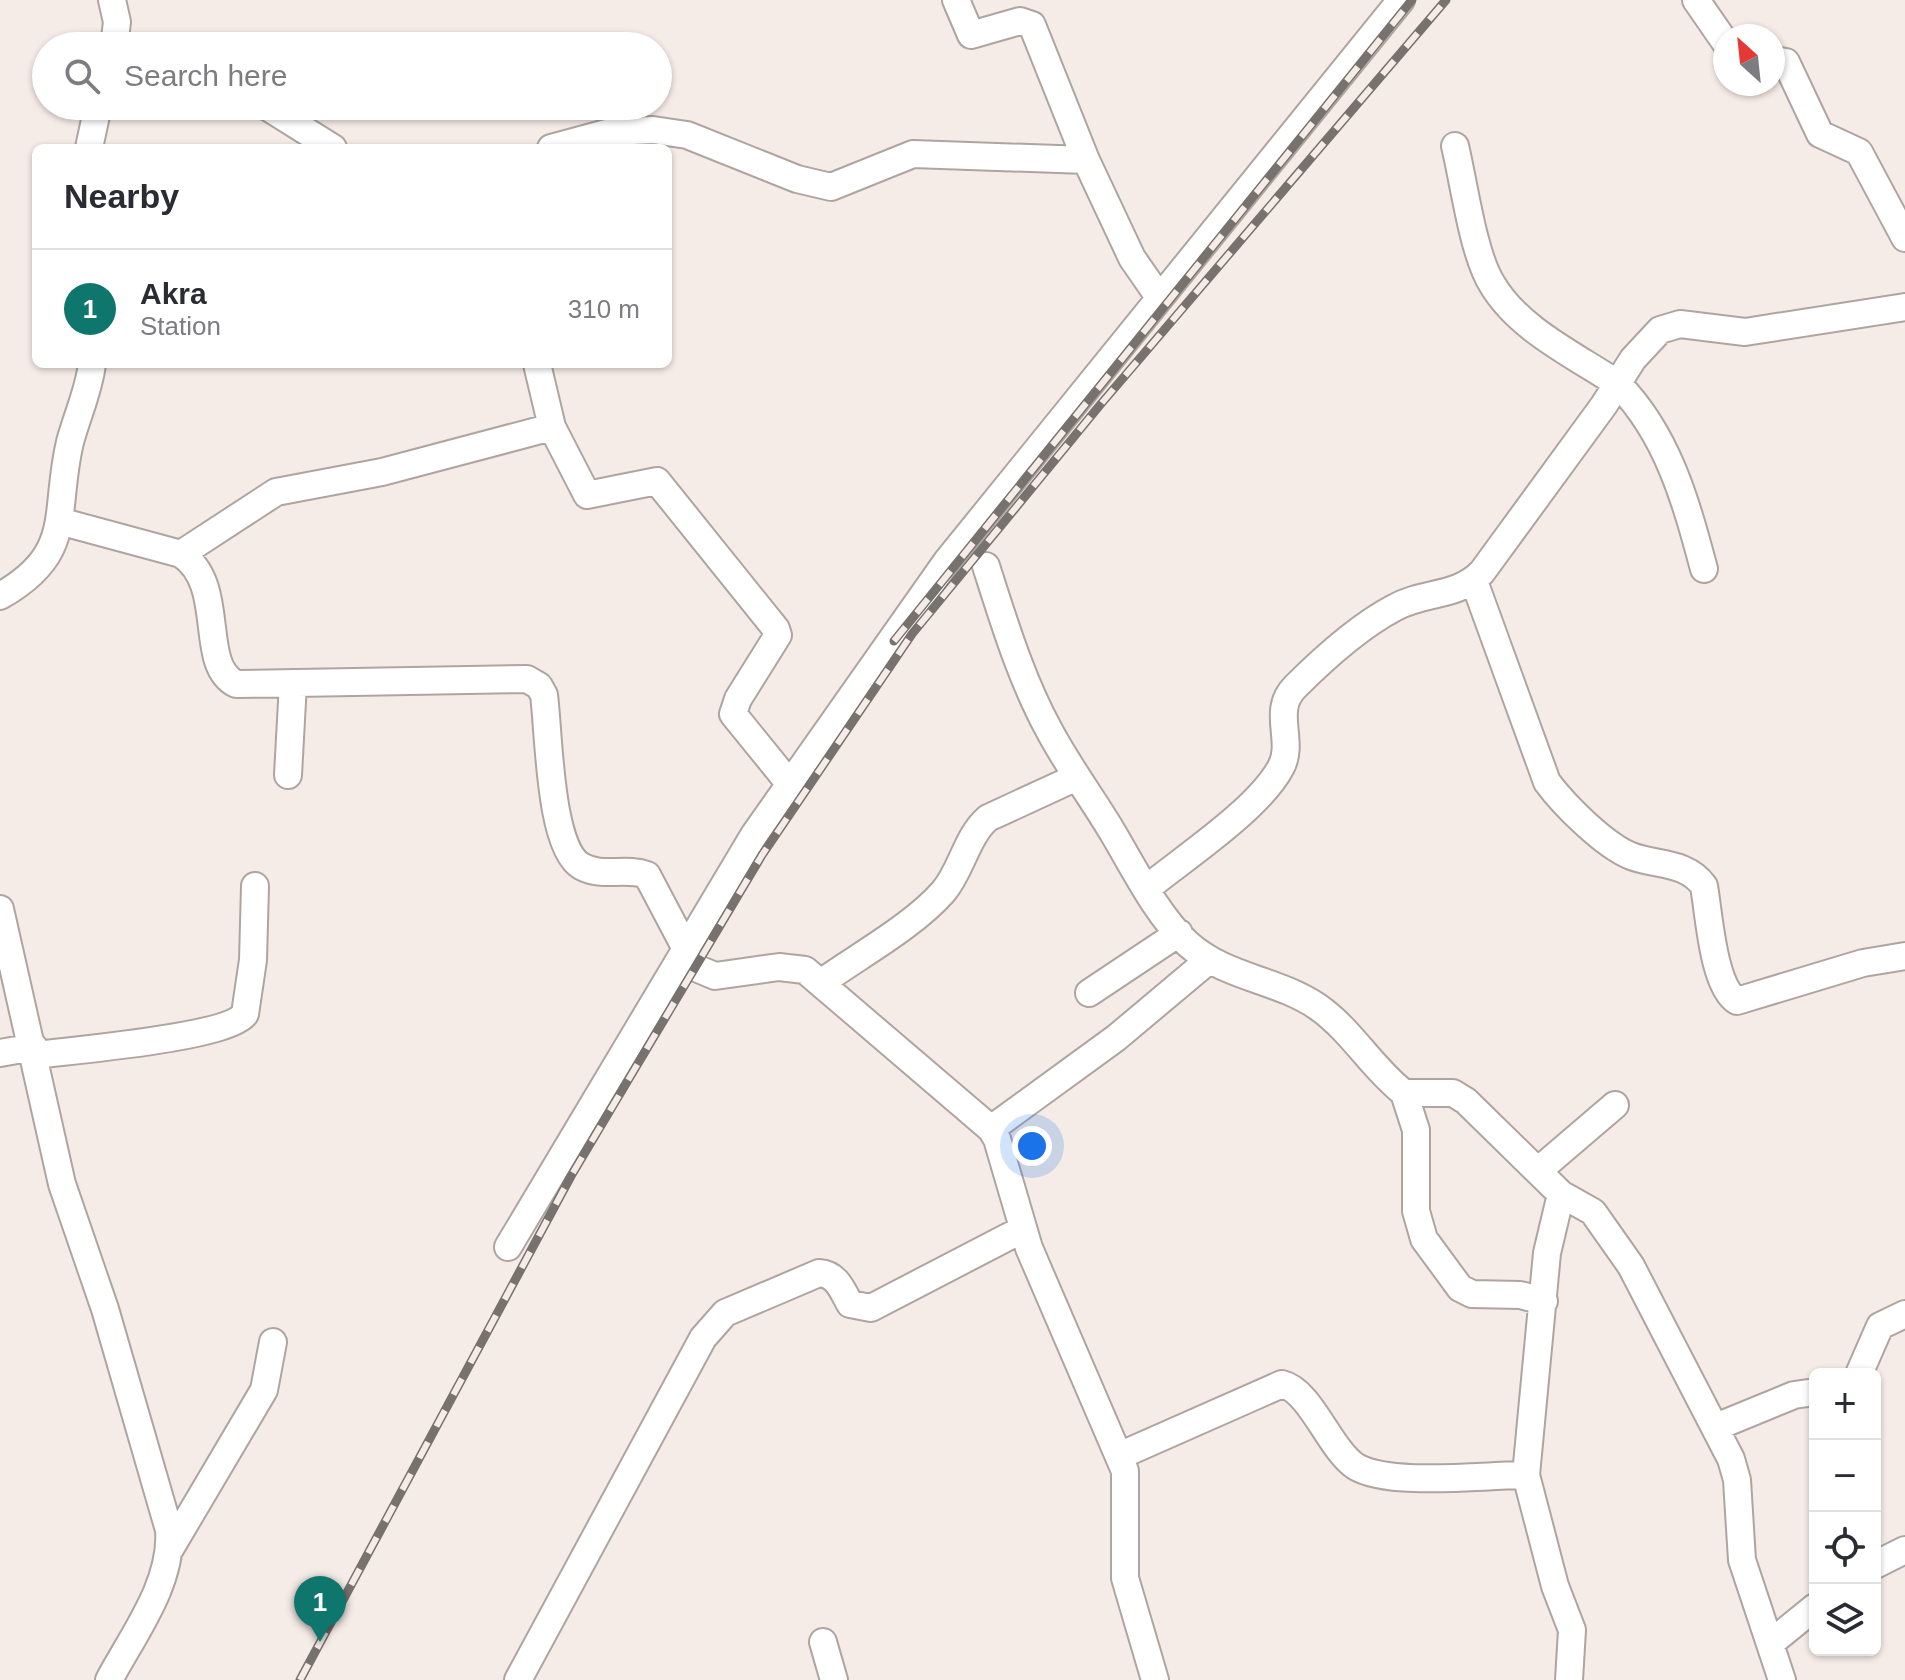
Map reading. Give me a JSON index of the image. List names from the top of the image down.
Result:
{
  "north": "top left",
  "page": {
    "search": "Search here",
    "heading": "Nearby",
    "list": [
      {
        "mark": "1",
        "name": "Akra",
        "note": "Station",
        "value": "310 m"
      }
    ],
    "map_buttons": ["+", "−"],
    "pins": "1"
  }
}
